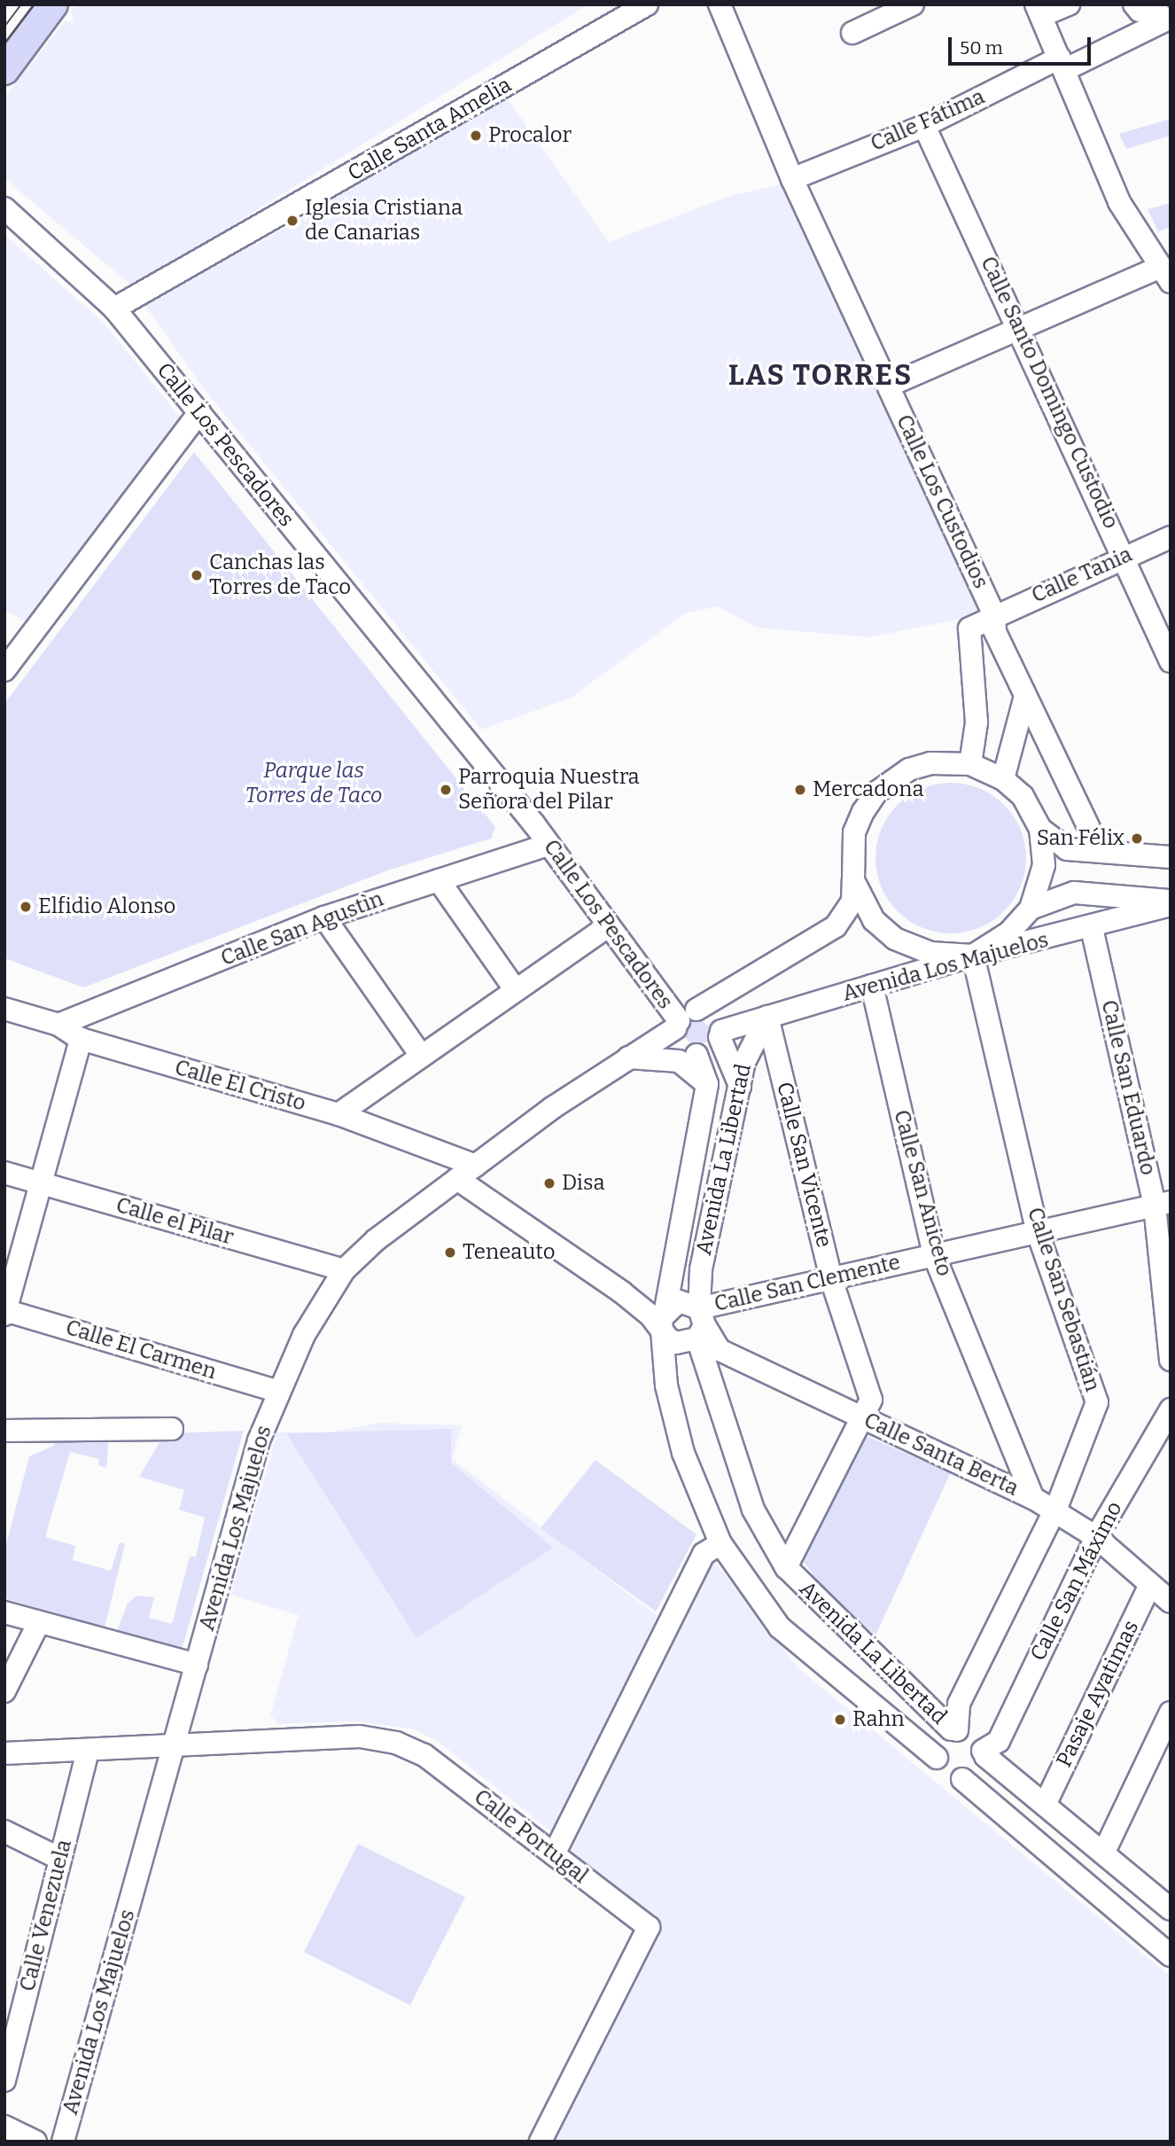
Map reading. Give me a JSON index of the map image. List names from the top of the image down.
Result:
{
  "streets": {
    "street": [
      "Calle Fátima",
      "Calle Santa Amelia",
      "Calle Santo Domingo Custodio",
      "Calle Los Pescadores",
      "Calle Los Custodios",
      "Calle Tania",
      "Calle San Agustìn",
      "Avenida Los Majuelos",
      "Calle El Cristo",
      "Calle San Eduardo",
      "Avenida La Libertad",
      "Calle San Vicente",
      "Calle San Aniceto",
      "Calle el Pilar",
      "Calle San Clemente",
      "Calle San Sebastián",
      "Calle El Carmen",
      "Calle Santa Berta",
      "Calle San Máximo",
      "Pasaje Ayatimas",
      "Calle Portugal",
      "Calle Venezuela"
    ]
  },
  "crossings": [
    ["Calle Fátima", "Calle Santo Domingo Custodio"],
    ["Calle Fátima", "Calle Los Custodios"],
    ["Calle Santa Amelia", "Calle Los Pescadores"],
    ["Calle Santo Domingo Custodio", "Calle Tania"],
    ["Calle Los Pescadores", "Calle San Agustìn"],
    ["Calle Los Pescadores", "Avenida Los Majuelos"],
    ["Calle Los Pescadores", "Avenida La Libertad"],
    ["Calle Los Custodios", "Calle Tania"],
    ["Calle Tania", "Avenida Los Majuelos"],
    ["Calle Tania", "Calle San Sebastián"],
    ["Calle San Agustìn", "Calle El Cristo"],
    ["Avenida Los Majuelos", "Calle El Cristo"],
    ["Avenida Los Majuelos", "Calle San Eduardo"],
    ["Avenida Los Majuelos", "Avenida La Libertad"],
    ["Avenida Los Majuelos", "Calle San Vicente"],
    ["Avenida Los Majuelos", "Calle San Aniceto"],
    ["Avenida Los Majuelos", "Calle el Pilar"],
    ["Avenida Los Majuelos", "Calle San Sebastián"],
    ["Avenida Los Majuelos", "Calle El Carmen"],
    ["Avenida Los Majuelos", "Calle Portugal"],
    ["Calle San Eduardo", "Calle San Clemente"],
    ["Avenida La Libertad", "Calle San Vicente"],
    ["Avenida La Libertad", "Calle San Clemente"],
    ["Avenida La Libertad", "Calle San Sebastián"],
    ["Avenida La Libertad", "Calle Santa Berta"],
    ["Avenida La Libertad", "Calle San Máximo"],
    ["Calle San Vicente", "Calle San Clemente"],
    ["Calle San Vicente", "Calle Santa Berta"],
    ["Calle San Aniceto", "Calle San Clemente"],
    ["Calle San Aniceto", "Calle Santa Berta"],
    ["Calle San Clemente", "Calle San Sebastián"],
    ["Calle San Clemente", "Calle Santa Berta"],
    ["Calle San Sebastián", "Calle Santa Berta"],
    ["Calle San Sebastián", "Calle San Máximo"],
    ["Calle Santa Berta", "Calle San Máximo"],
    ["Calle Santa Berta", "Pasaje Ayatimas"],
    ["Calle Portugal", "Calle Venezuela"]
  ],
  "districts": ["LAS TORRES"],
  "parks": ["Parque las Torres de Taco"],
  "places": [
    "Procalor",
    "Iglesia Cristiana de Canarias",
    "Canchas las Torres de Taco",
    "Parroquia Nuestra Señora del Pilar",
    "Mercadona",
    "San Félix",
    "Elfidio Alonso",
    "Disa",
    "Teneauto",
    "Rahn"
  ],
  "scale_bar": "50 m"
}
